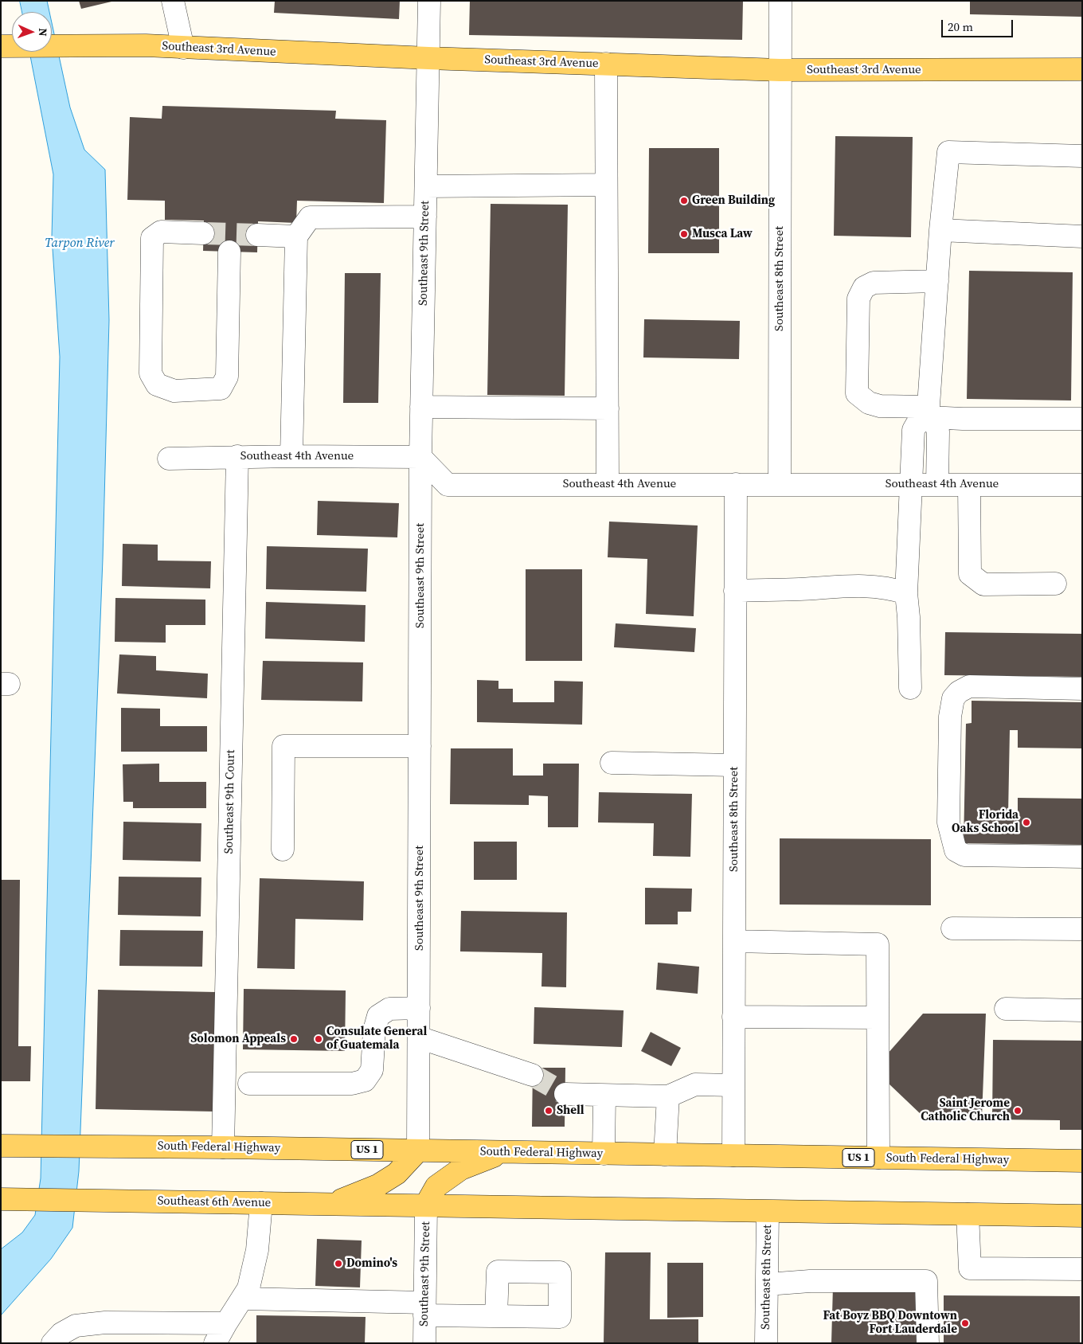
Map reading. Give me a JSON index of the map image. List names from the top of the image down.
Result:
{
  "streets": {
    "main road": [
      "Southeast 3rd Avenue",
      "South Federal Highway",
      "US 1",
      "Southeast 6th Avenue"
    ],
    "street": [
      "Southeast 9th Street",
      "Southeast 8th Street",
      "Southeast 4th Avenue",
      "Southeast 9th Court"
    ]
  },
  "crossings": [
    ["Southeast 3rd Avenue", "Southeast 9th Street"],
    ["Southeast 3rd Avenue", "Southeast 8th Street"],
    ["Southeast 9th Street", "Southeast 4th Avenue"],
    ["Southeast 9th Street", "South Federal Highway"],
    ["Southeast 8th Street", "Southeast 4th Avenue"],
    ["Southeast 8th Street", "South Federal Highway"],
    ["Southeast 4th Avenue", "Southeast 9th Court"],
    ["Southeast 9th Court", "South Federal Highway"]
  ],
  "water": ["Tarpon River"],
  "places": [
    "Green Building",
    "Musca Law",
    "Florida Oaks School",
    "Solomon Appeals",
    "Consulate General of Guatemala",
    "Shell",
    "Saint Jerome Catholic Church",
    "Domino's",
    "Fat Boyz BBQ Downtown Fort Lauderdale"
  ],
  "scale_bar": "20 m",
  "north": "right"
}
